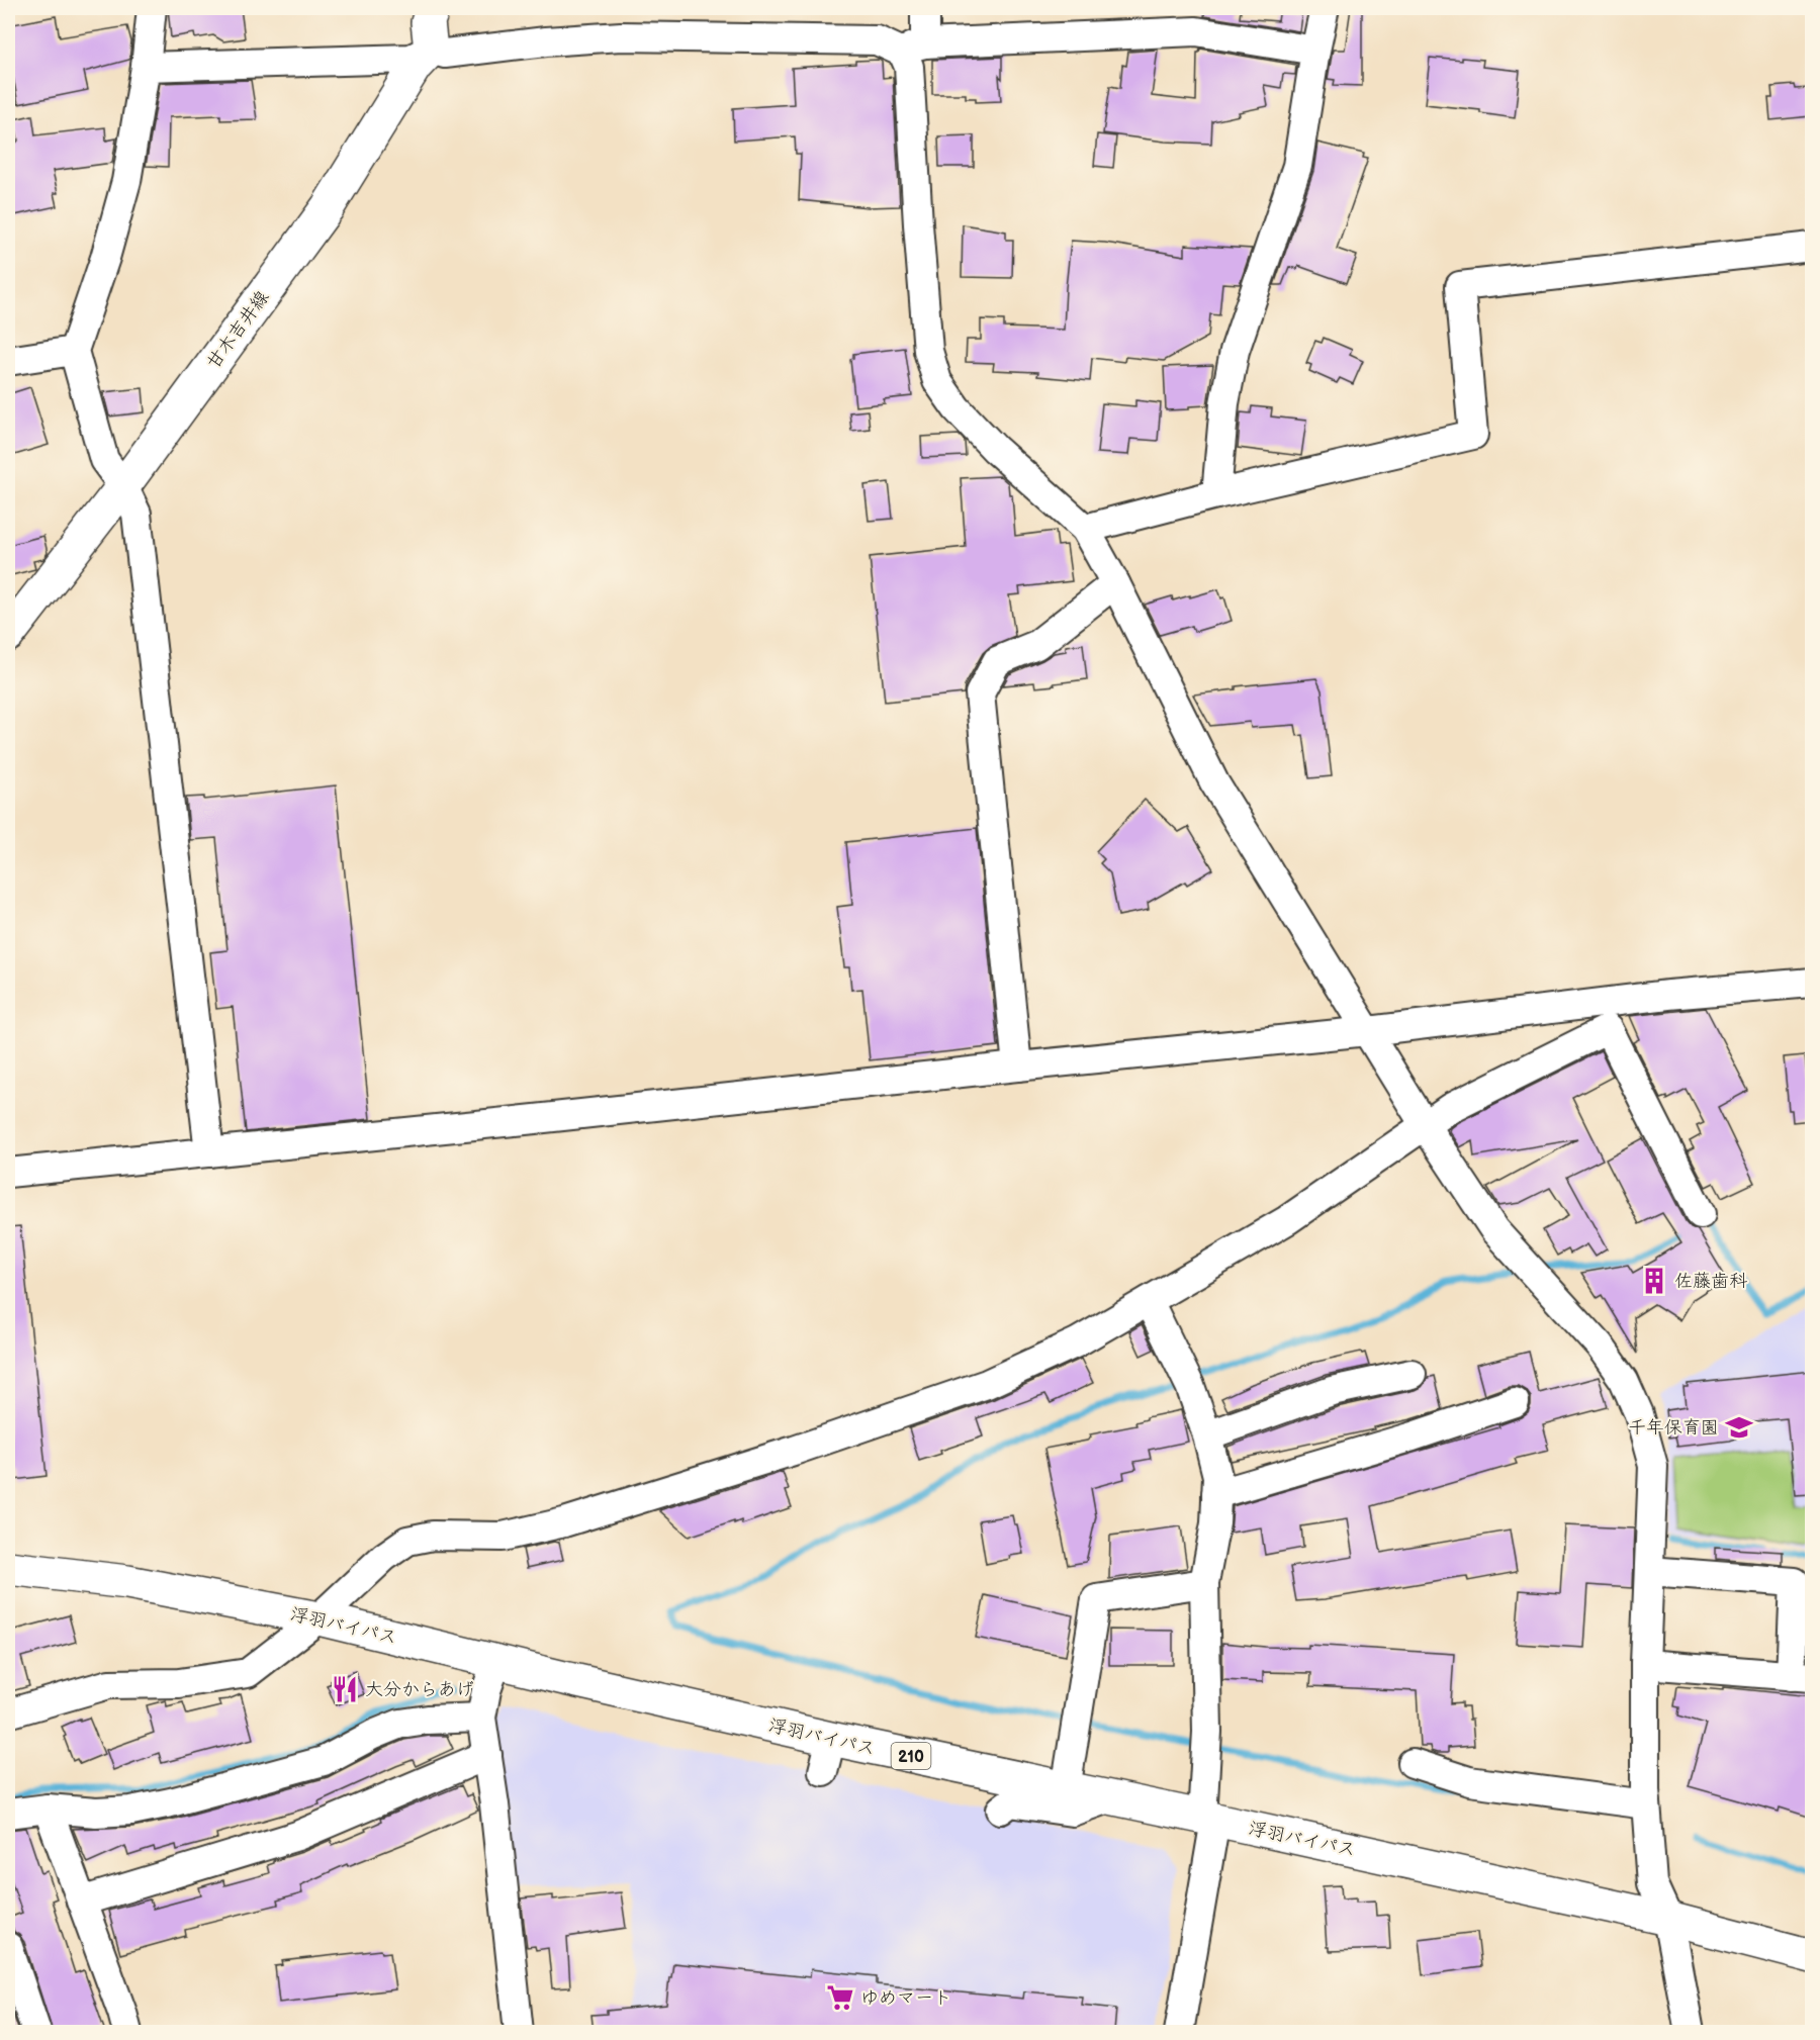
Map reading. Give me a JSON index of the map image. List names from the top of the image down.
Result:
{
  "streets": {
    "main road": ["甘木吉井線", "浮羽バイパス", "210"]
  },
  "places": {
    "building": ["佐藤歯科"],
    "school or university": ["千年保育園"],
    "restaurant": ["大分からあげ"],
    "supermarket": ["ゆめマート"]
  }
}
